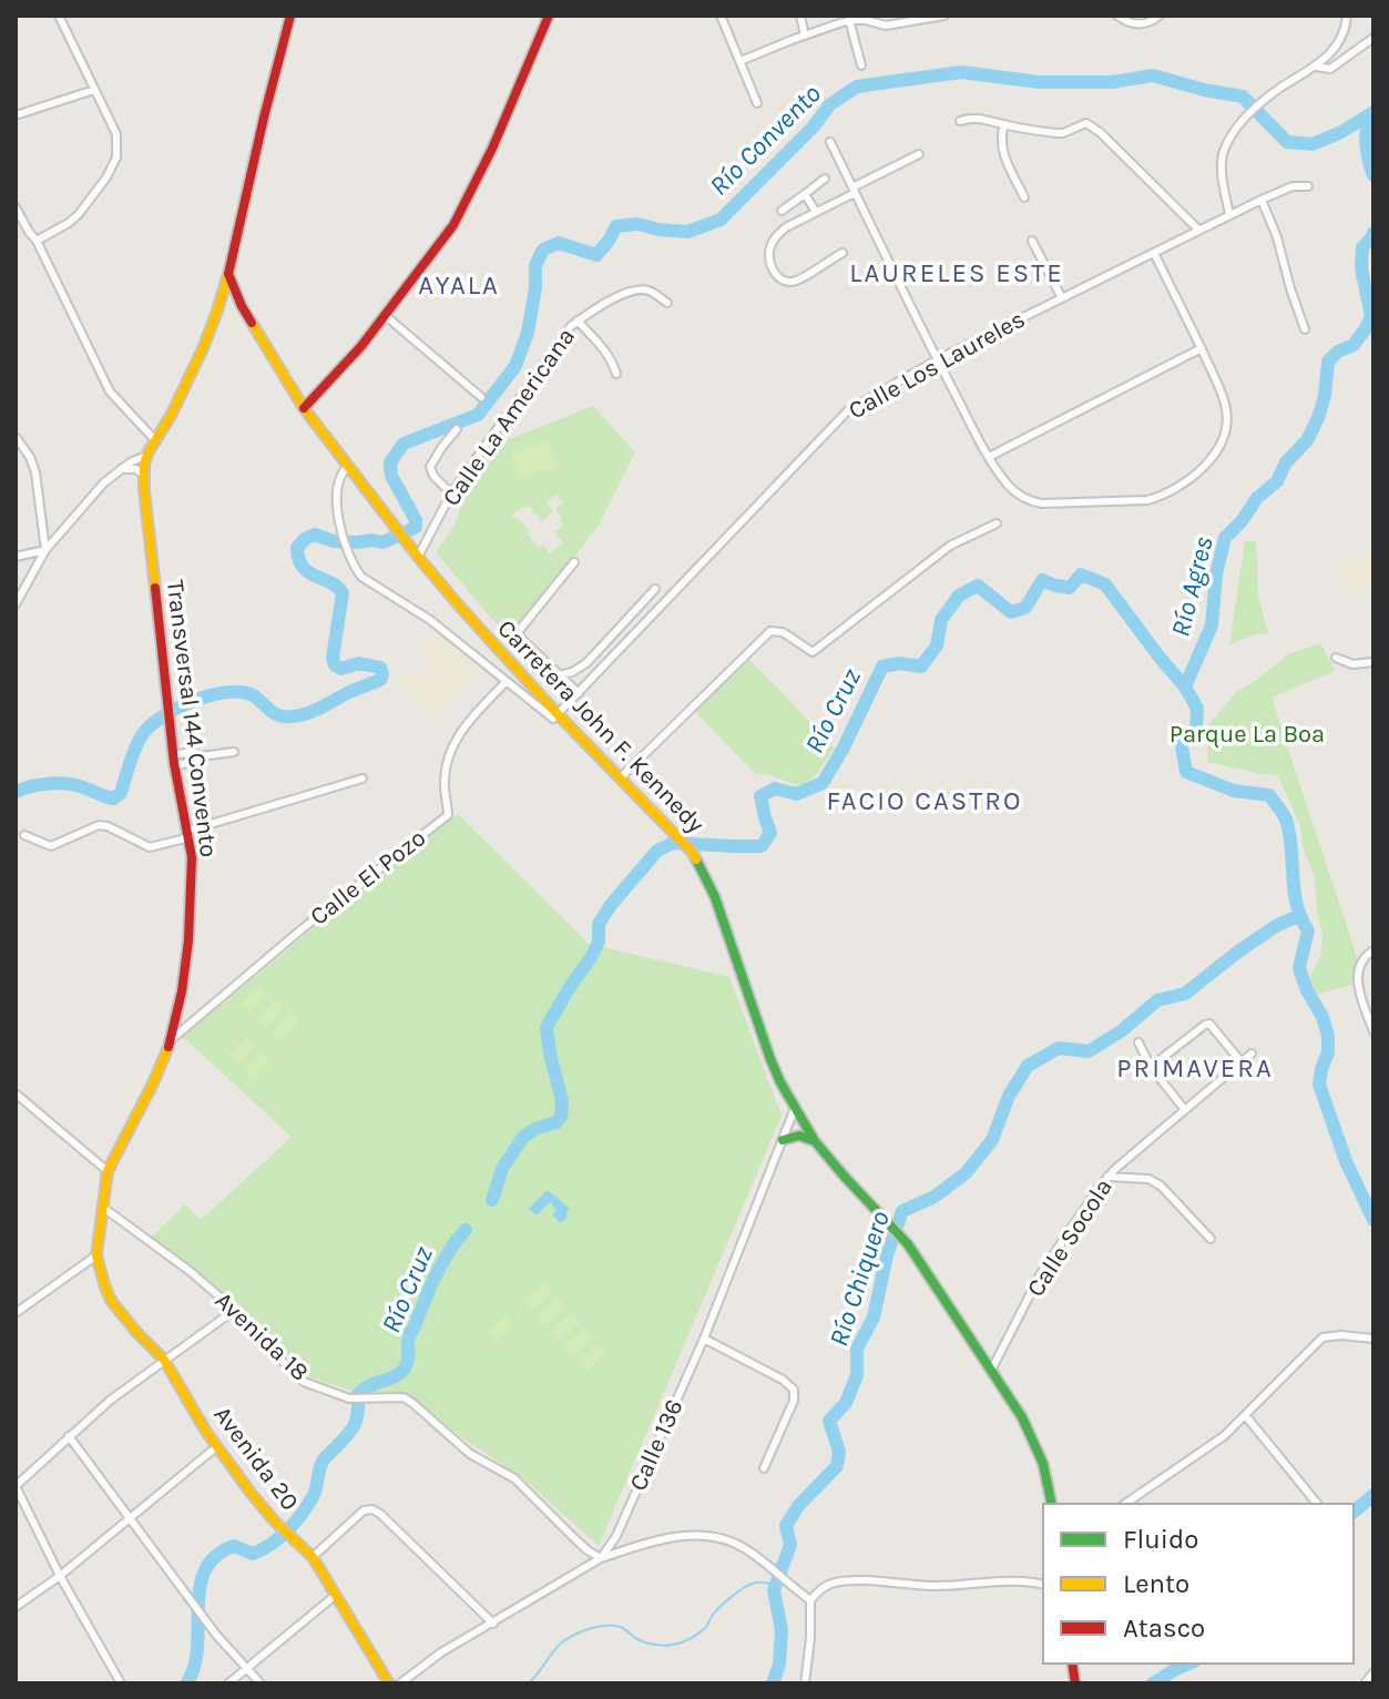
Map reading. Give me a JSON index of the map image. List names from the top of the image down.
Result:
{
  "streets": {
    "street": [
      "Calle Los Laureles",
      "Calle La Americana",
      "Transversal 144 Convento",
      "Carretera John F. Kennedy",
      "Calle El Pozo",
      "Calle Socola",
      "Avenida 18",
      "Calle 136",
      "Avenida 20"
    ]
  },
  "crossings": [
    ["Calle Los Laureles", "Carretera John F. Kennedy"],
    ["Calle La Americana", "Carretera John F. Kennedy"],
    ["Transversal 144 Convento", "Carretera John F. Kennedy"],
    ["Transversal 144 Convento", "Calle El Pozo"],
    ["Transversal 144 Convento", "Avenida 18"],
    ["Transversal 144 Convento", "Avenida 20"],
    ["Carretera John F. Kennedy", "Calle Socola"],
    ["Carretera John F. Kennedy", "Calle 136"],
    ["Avenida 18", "Calle 136"]
  ],
  "districts": [
    "LAURELES ESTE",
    "AYALA",
    "FACIO CASTRO",
    "PRIMAVERA"
  ],
  "water": [
    "Río Convento",
    "Río Agres",
    "Río Cruz",
    "Río Chiquero"
  ],
  "parks": ["Parque La Boa"],
  "legend": ["Fluido", "Lento", "Atasco"]
}
